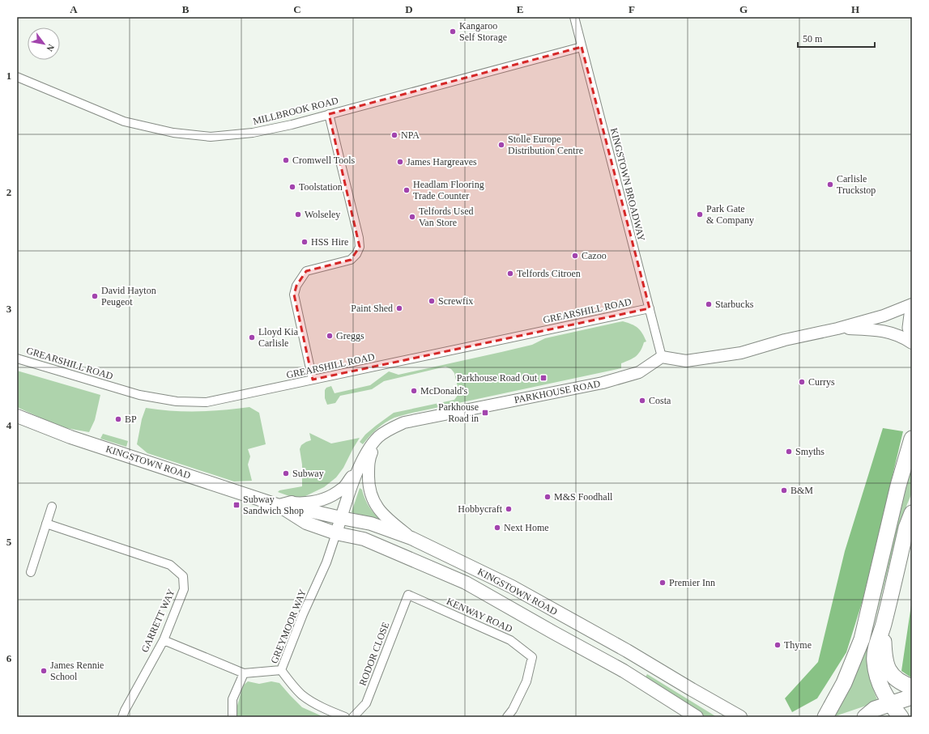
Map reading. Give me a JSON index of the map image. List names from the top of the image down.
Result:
{
  "streets": {
    "main road": ["KINGSTOWN ROAD"],
    "street": [
      "MILLBROOK ROAD",
      "KINGSTOWN BROADWAY",
      "GREARSHILL ROAD",
      "PARKHOUSE ROAD",
      "KENWAY ROAD",
      "GARRETT WAY",
      "GREYMOOR WAY",
      "RODOR CLOSE"
    ]
  },
  "crossings": [
    ["MILLBROOK ROAD", "KINGSTOWN BROADWAY"],
    ["KINGSTOWN BROADWAY", "GREARSHILL ROAD"],
    ["KINGSTOWN BROADWAY", "PARKHOUSE ROAD"],
    ["PARKHOUSE ROAD", "KINGSTOWN ROAD"],
    ["PARKHOUSE ROAD", "GREYMOOR WAY"],
    ["KINGSTOWN ROAD", "GREYMOOR WAY"],
    ["KENWAY ROAD", "RODOR CLOSE"]
  ],
  "places": {
    "other": [
      "Kangaroo Self Storage",
      "NPA",
      "Stolle Europe Distribution Centre",
      "Cromwell Tools",
      "James Hargreaves",
      "Carlisle Truckstop",
      "Toolstation",
      "Headlam Flooring Trade Counter",
      "Wolseley",
      "Park Gate & Company",
      "Telfords Used Van Store",
      "HSS Hire",
      "Cazoo",
      "Telfords Citroen",
      "David Hayton Peugeot",
      "Screwfix",
      "Starbucks",
      "Paint Shed",
      "Greggs",
      "Lloyd Kia Carlisle",
      "Currys",
      "McDonald's",
      "Costa",
      "BP",
      "Smyths",
      "Subway",
      "B&M",
      "M&S Foodhall",
      "Hobbycraft",
      "Next Home",
      "Premier Inn",
      "Thyme",
      "James Rennie School"
    ],
    "transit": ["Parkhouse Road Out", "Parkhouse Road in", "Subway Sandwich Shop"]
  },
  "scale_bar": "50 m",
  "north": "bottom right",
  "grid": {
    "columns": [
      "A",
      "B",
      "C",
      "D",
      "E",
      "F",
      "G",
      "H"
    ],
    "rows": [
      "1",
      "2",
      "3",
      "4",
      "5",
      "6"
    ]
  }
}
